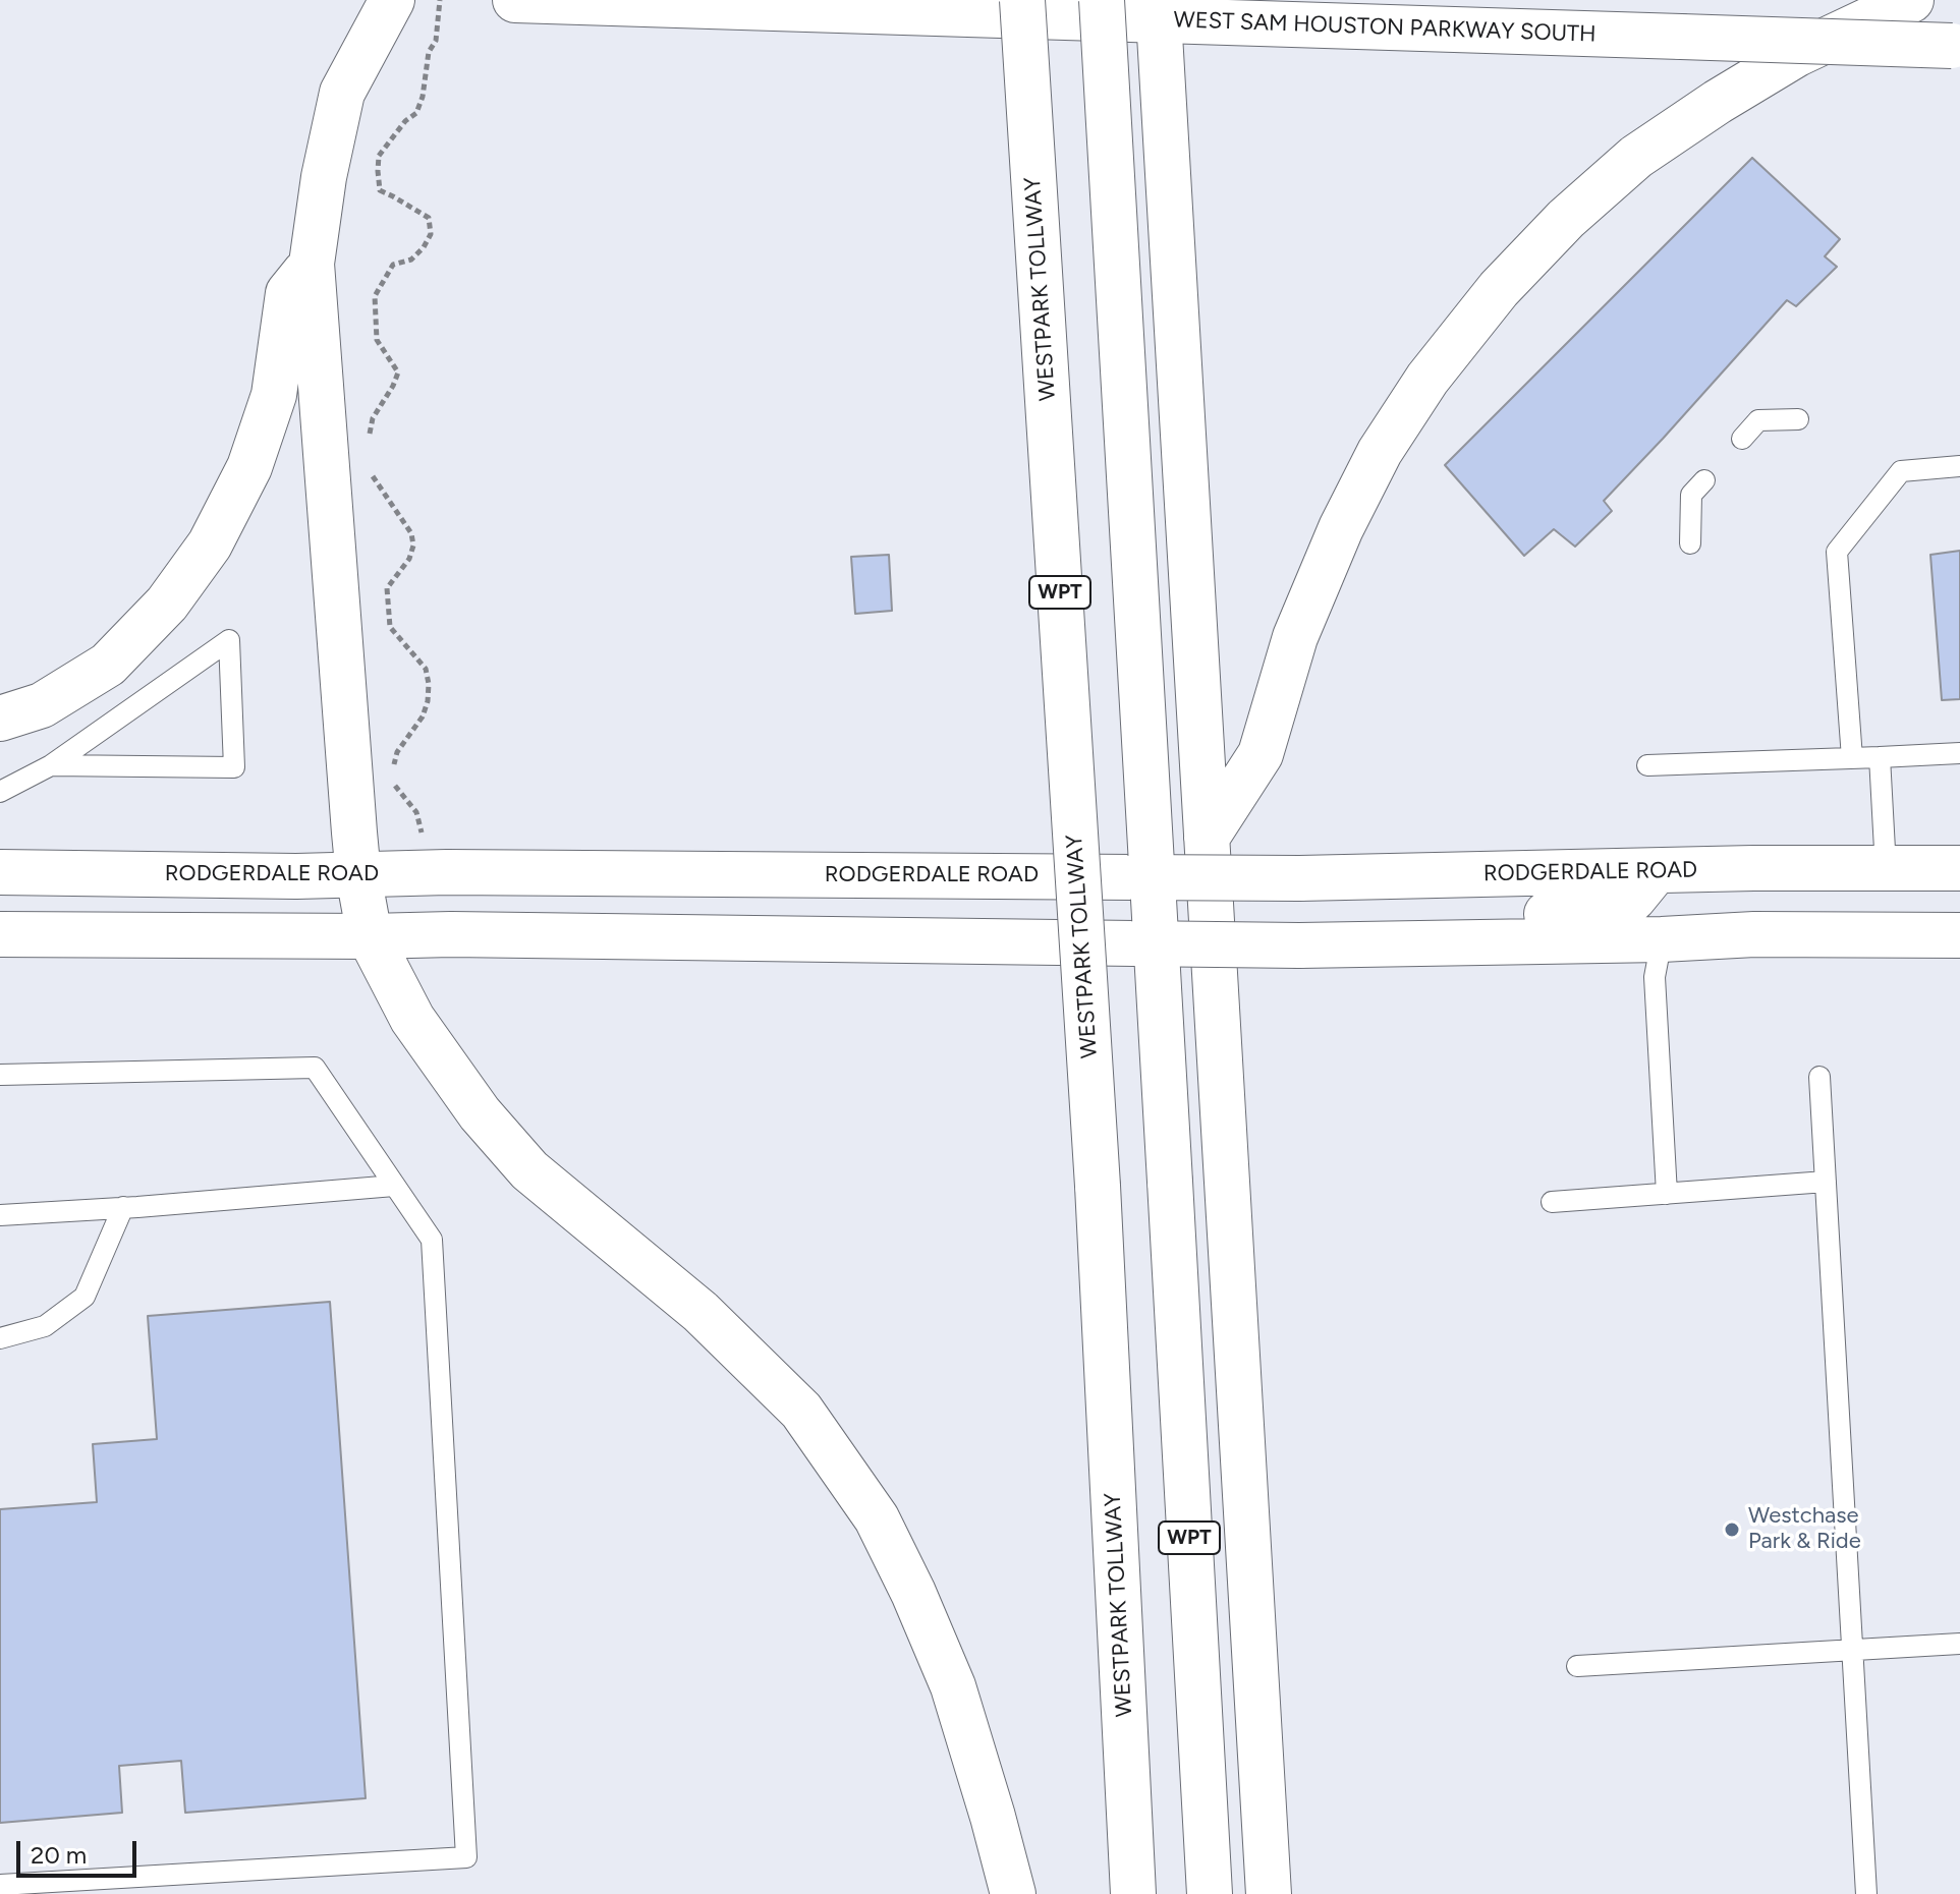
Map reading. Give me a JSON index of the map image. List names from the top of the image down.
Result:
{
  "streets": {
    "main road": [
      "WEST SAM HOUSTON PARKWAY SOUTH",
      "WESTPARK TOLLWAY",
      "WPT",
      "RODGERDALE ROAD"
    ]
  },
  "places": ["Westchase Park & Ride"],
  "scale_bar": "20 m"
}
